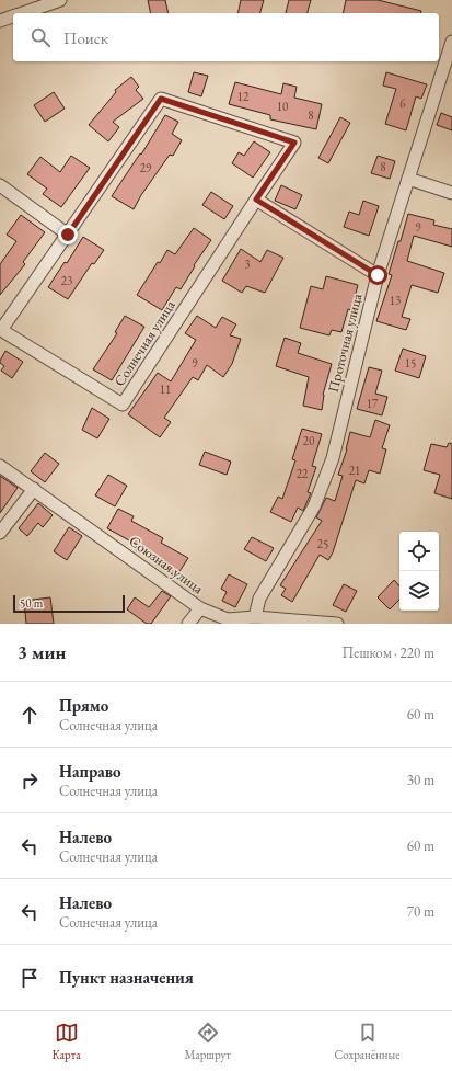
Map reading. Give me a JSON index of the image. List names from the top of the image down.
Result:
{
  "streets": {
    "street": ["Солнечная улица", "Проточная улица", "Союзная улица"]
  },
  "crossings": [
    ["Проточная улица", "Союзная улица"]
  ],
  "house_numbers": [
    "12",
    "6",
    "10",
    "8",
    "8",
    "29",
    "9",
    "3",
    "23",
    "13",
    "9",
    "15",
    "11",
    "17",
    "20",
    "21",
    "22",
    "25"
  ],
  "scale_bar": "50 m",
  "page": {
    "search": "Поиск",
    "scale": "50 m",
    "heading": ["3 мин", "Пешком · 220 m"],
    "list": [
      ["Прямо", "Солнечная улица", "60 m"],
      ["Направо", "Солнечная улица", "30 m"],
      ["Налево", "Солнечная улица", "60 m"],
      ["Налево", "Солнечная улица", "70 m"],
      "Пункт назначения"
    ],
    "nav": ["Карта", "Маршрут", "Сохранённые"]
  }
}
